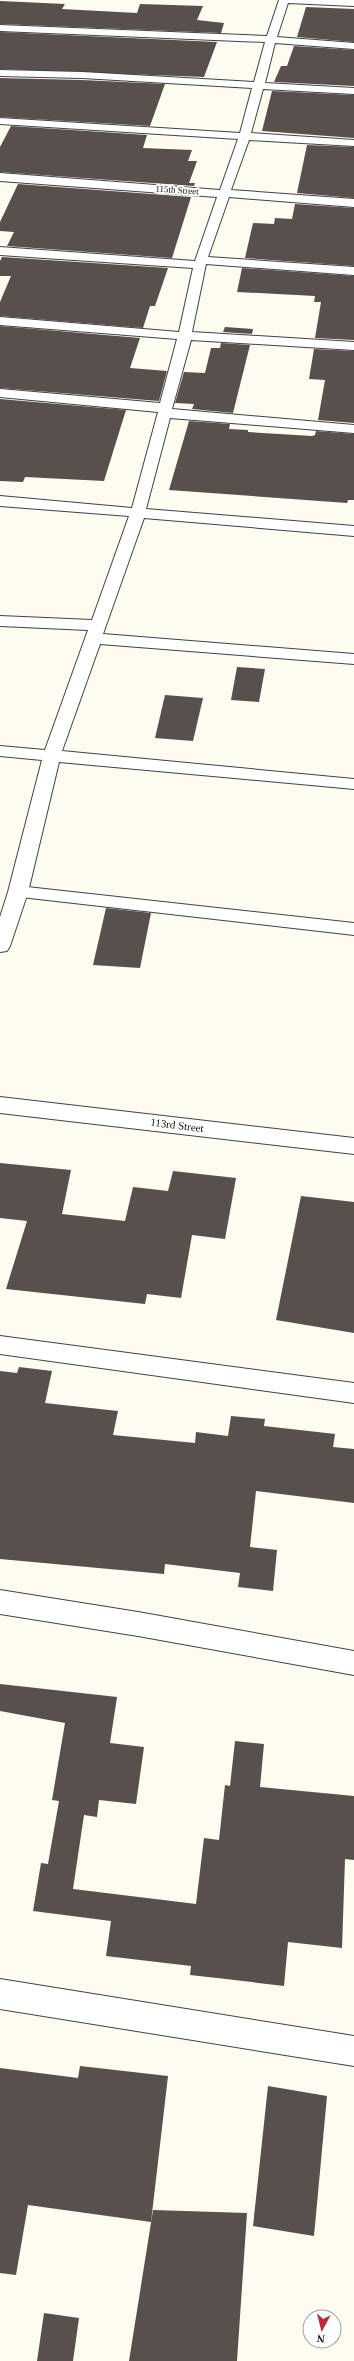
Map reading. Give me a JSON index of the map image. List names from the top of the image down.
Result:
{
  "streets": {
    "street": ["115th Street", "113rd Street"]
  },
  "north": "bottom"
}
